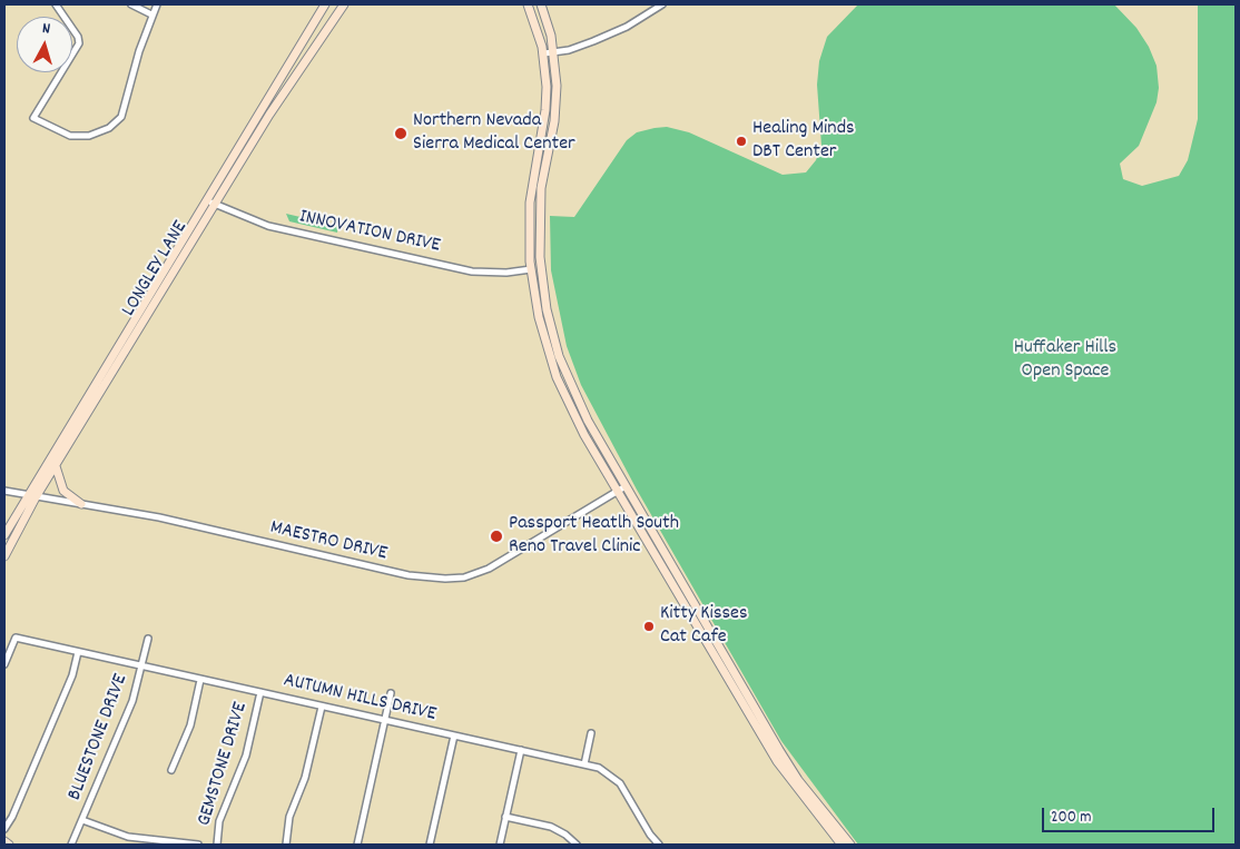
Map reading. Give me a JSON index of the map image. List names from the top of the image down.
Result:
{
  "streets": {
    "main road": ["LONGLEY LANE"],
    "street": [
      "INNOVATION DRIVE",
      "MAESTRO DRIVE",
      "AUTUMN HILLS DRIVE",
      "BLUESTONE DRIVE",
      "GEMSTONE DRIVE"
    ]
  },
  "crossings": [
    ["INNOVATION DRIVE", "LONGLEY LANE"],
    ["LONGLEY LANE", "MAESTRO DRIVE"],
    ["AUTUMN HILLS DRIVE", "BLUESTONE DRIVE"],
    ["AUTUMN HILLS DRIVE", "GEMSTONE DRIVE"]
  ],
  "parks": ["Huffaker Hills Open Space"],
  "places": [
    "Northern Nevada Sierra Medical Center",
    "Healing Minds DBT Center",
    "Passport Heatlh South Reno Travel Clinic",
    "Kitty Kisses Cat Cafe"
  ],
  "scale_bar": "200 m",
  "north": "top"
}
